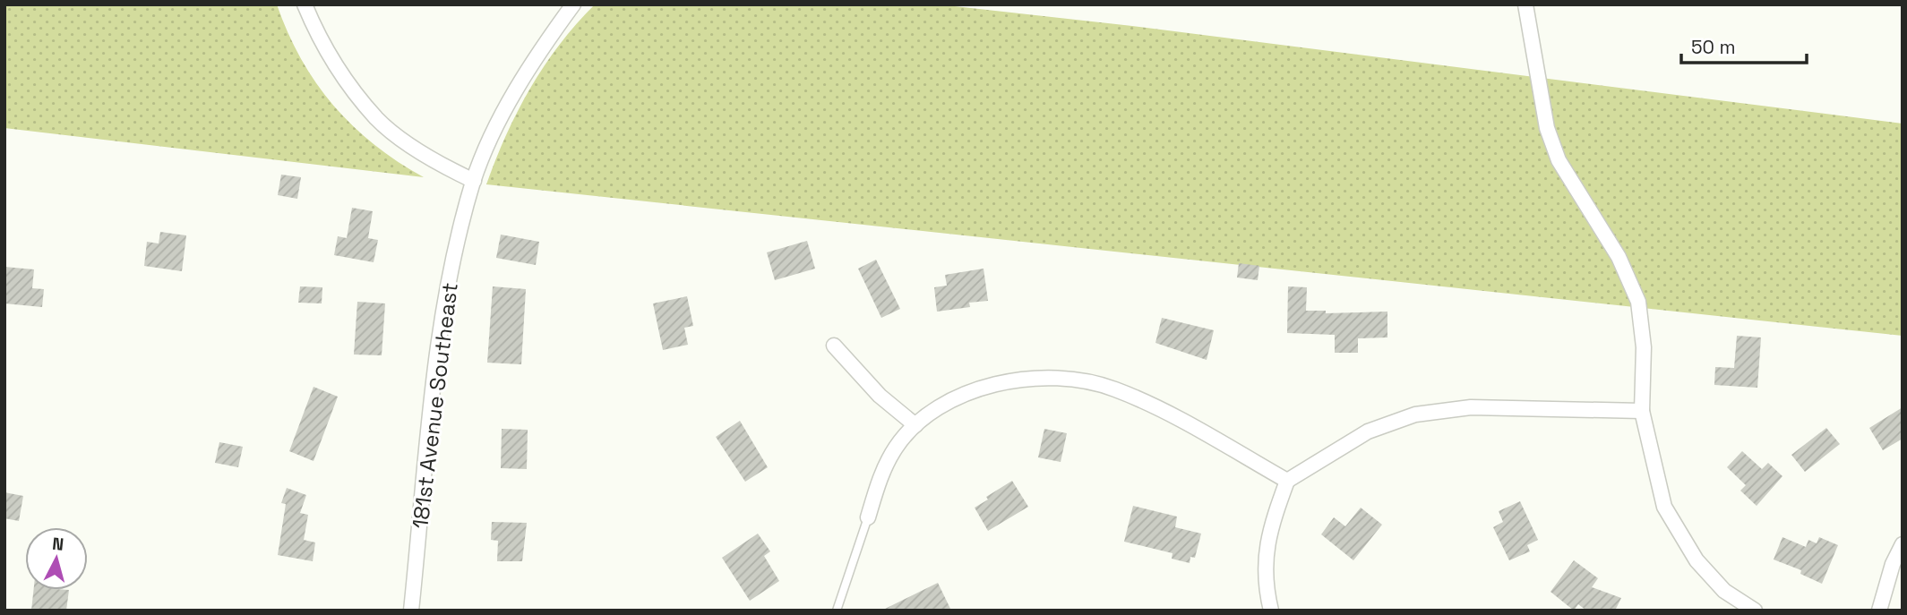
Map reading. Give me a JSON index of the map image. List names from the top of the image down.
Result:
{
  "streets": {
    "street": ["181st Avenue Southeast"]
  },
  "scale_bar": "50 m",
  "north": "top"
}
